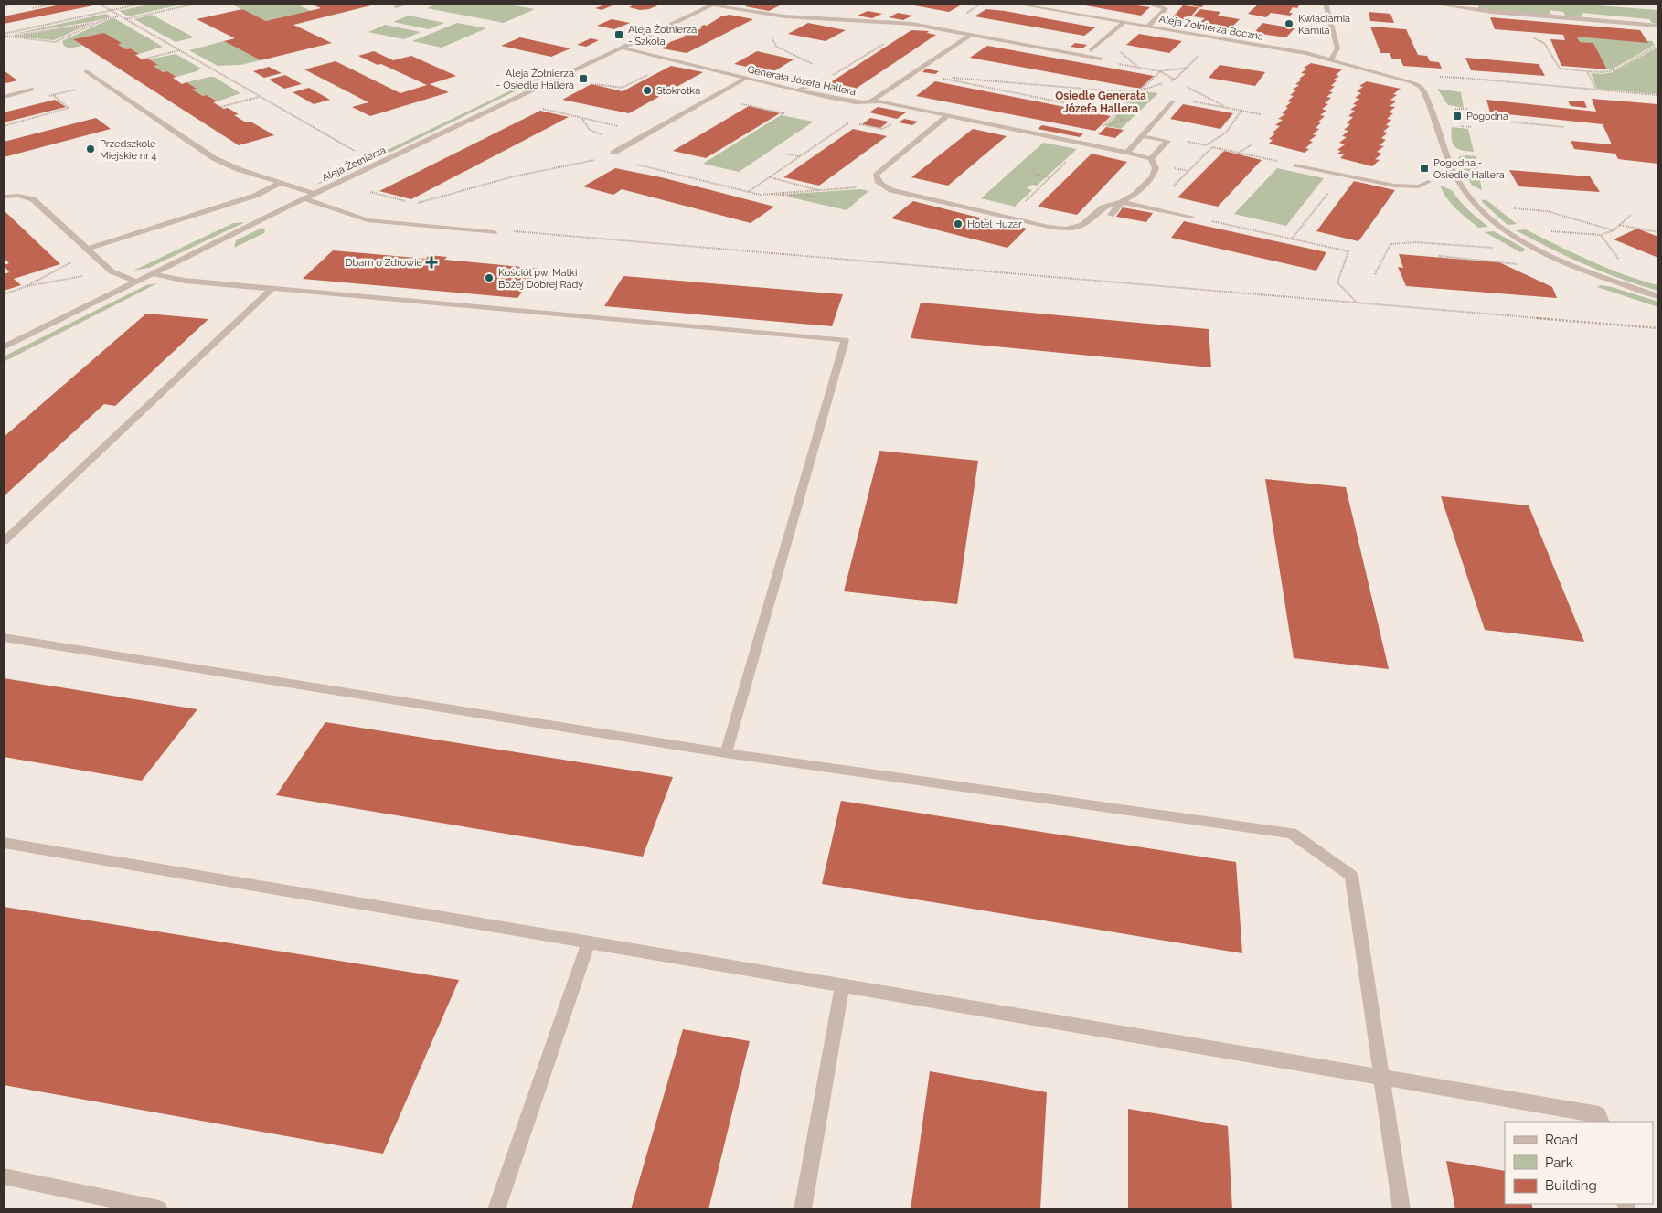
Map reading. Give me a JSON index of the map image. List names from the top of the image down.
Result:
{
  "streets": {
    "street": ["Aleja Żołnierza Boczna", "Generała Józefa Hallera", "Aleja Żołnierza"]
  },
  "crossings": [
    ["Generała Józefa Hallera", "Aleja Żołnierza"]
  ],
  "districts": ["Osiedle Generała Józefa Hallera"],
  "places": {
    "other": [
      "Kwiaciarnia Kamila",
      "Stokrotka",
      "Przedszkole Miejskie nr 4",
      "Hotel Huzar",
      "Kościół pw. Matki Bożej Dobrej Rady"
    ],
    "transit": [
      "Aleja Żołnierza - Szkoła",
      "Aleja Żołnierza - Osiedle Hallera",
      "Pogodna",
      "Pogodna - Osiedle Hallera"
    ],
    "health": ["Dbam o Zdrowie"]
  },
  "legend": ["Road", "Park", "Building"]
}
